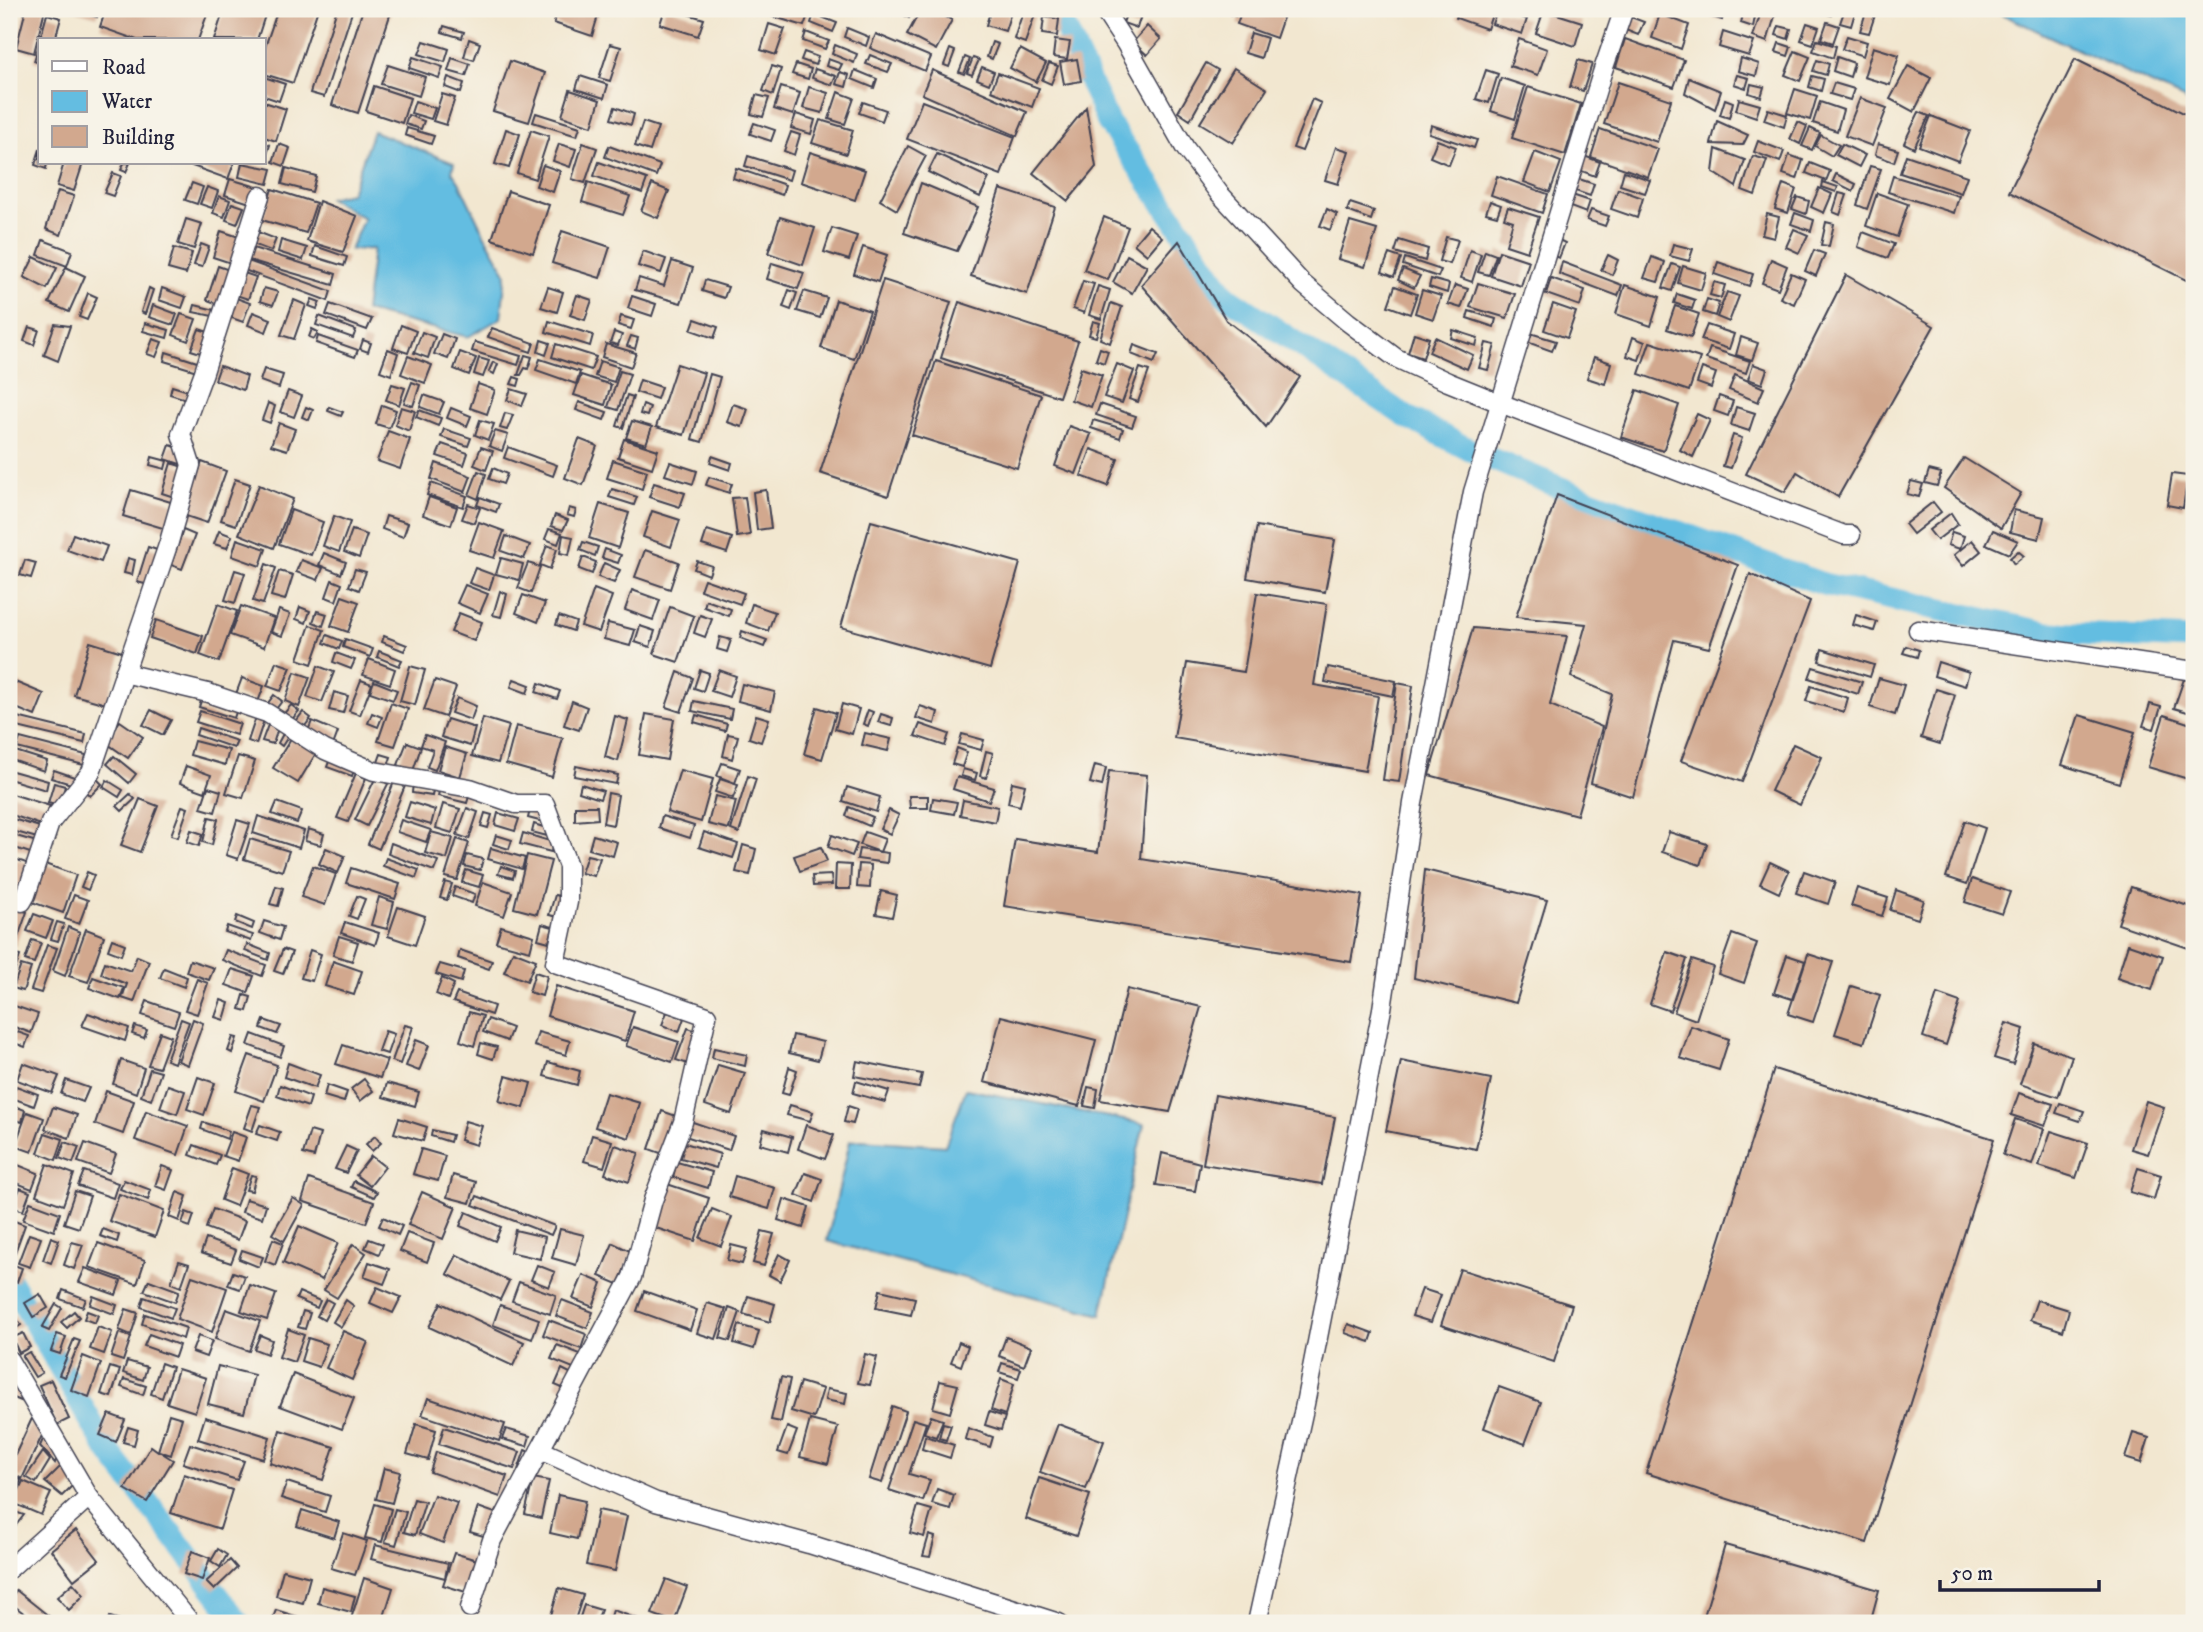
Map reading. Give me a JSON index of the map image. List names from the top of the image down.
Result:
{
  "legend": ["Road", "Water", "Building"],
  "scale_bar": "50 m"
}
